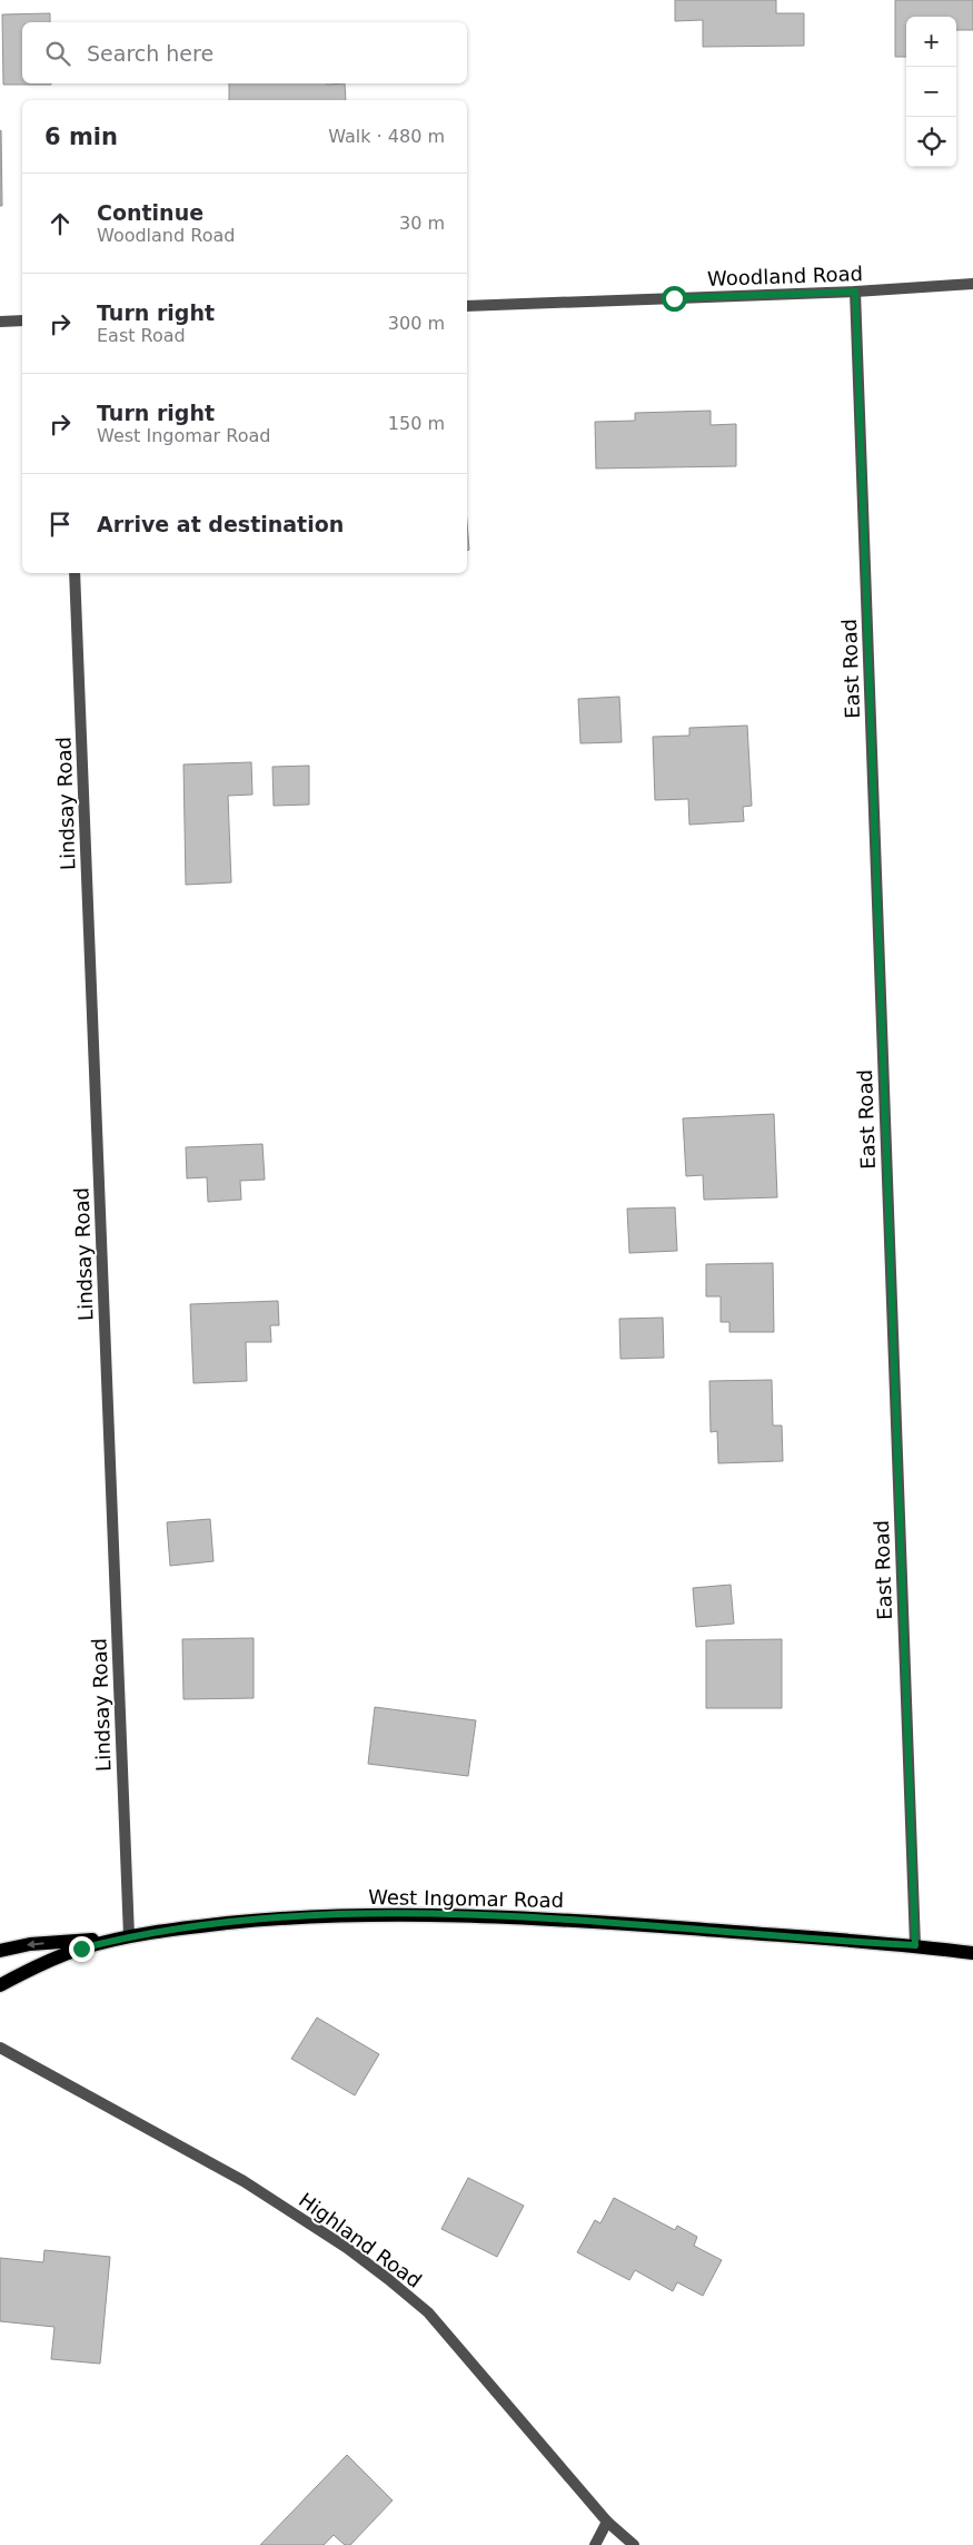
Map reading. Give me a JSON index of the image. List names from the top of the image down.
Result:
{
  "streets": {
    "main road": ["West Ingomar Road"],
    "street": [
      "Woodland Road",
      "East Road",
      "Lindsay Road",
      "Highland Road"
    ]
  },
  "crossings": [
    ["Woodland Road", "East Road"],
    ["East Road", "West Ingomar Road"],
    ["Lindsay Road", "West Ingomar Road"]
  ],
  "page": {
    "map_buttons": ["+", "−"],
    "search": "Search here",
    "heading": ["6 min", "Walk · 480 m"],
    "list": [
      ["Continue", "Woodland Road", "30 m"],
      ["Turn right", "East Road", "300 m"],
      ["Turn right", "West Ingomar Road", "150 m"],
      "Arrive at destination"
    ]
  }
}
